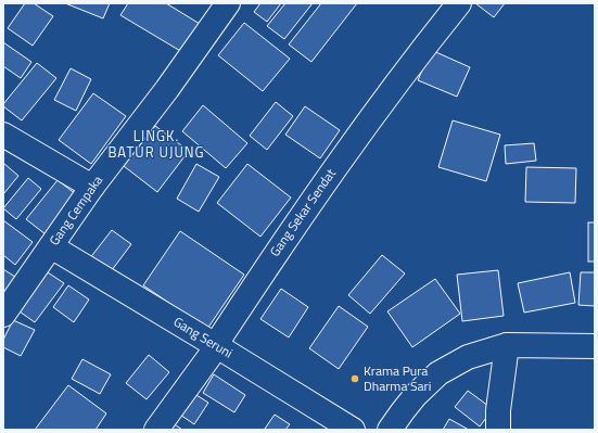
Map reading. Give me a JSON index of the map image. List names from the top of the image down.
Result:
{
  "streets": {
    "street": ["Gang Cempaka", "Gang Sekar Sendat", "Gang Seruni"]
  },
  "crossings": [
    ["Gang Cempaka", "Gang Seruni"],
    ["Gang Sekar Sendat", "Gang Seruni"]
  ],
  "districts": ["LINGK. BATUR UJUNG"],
  "places": ["Krama Pura Dharma Sari"]
}
